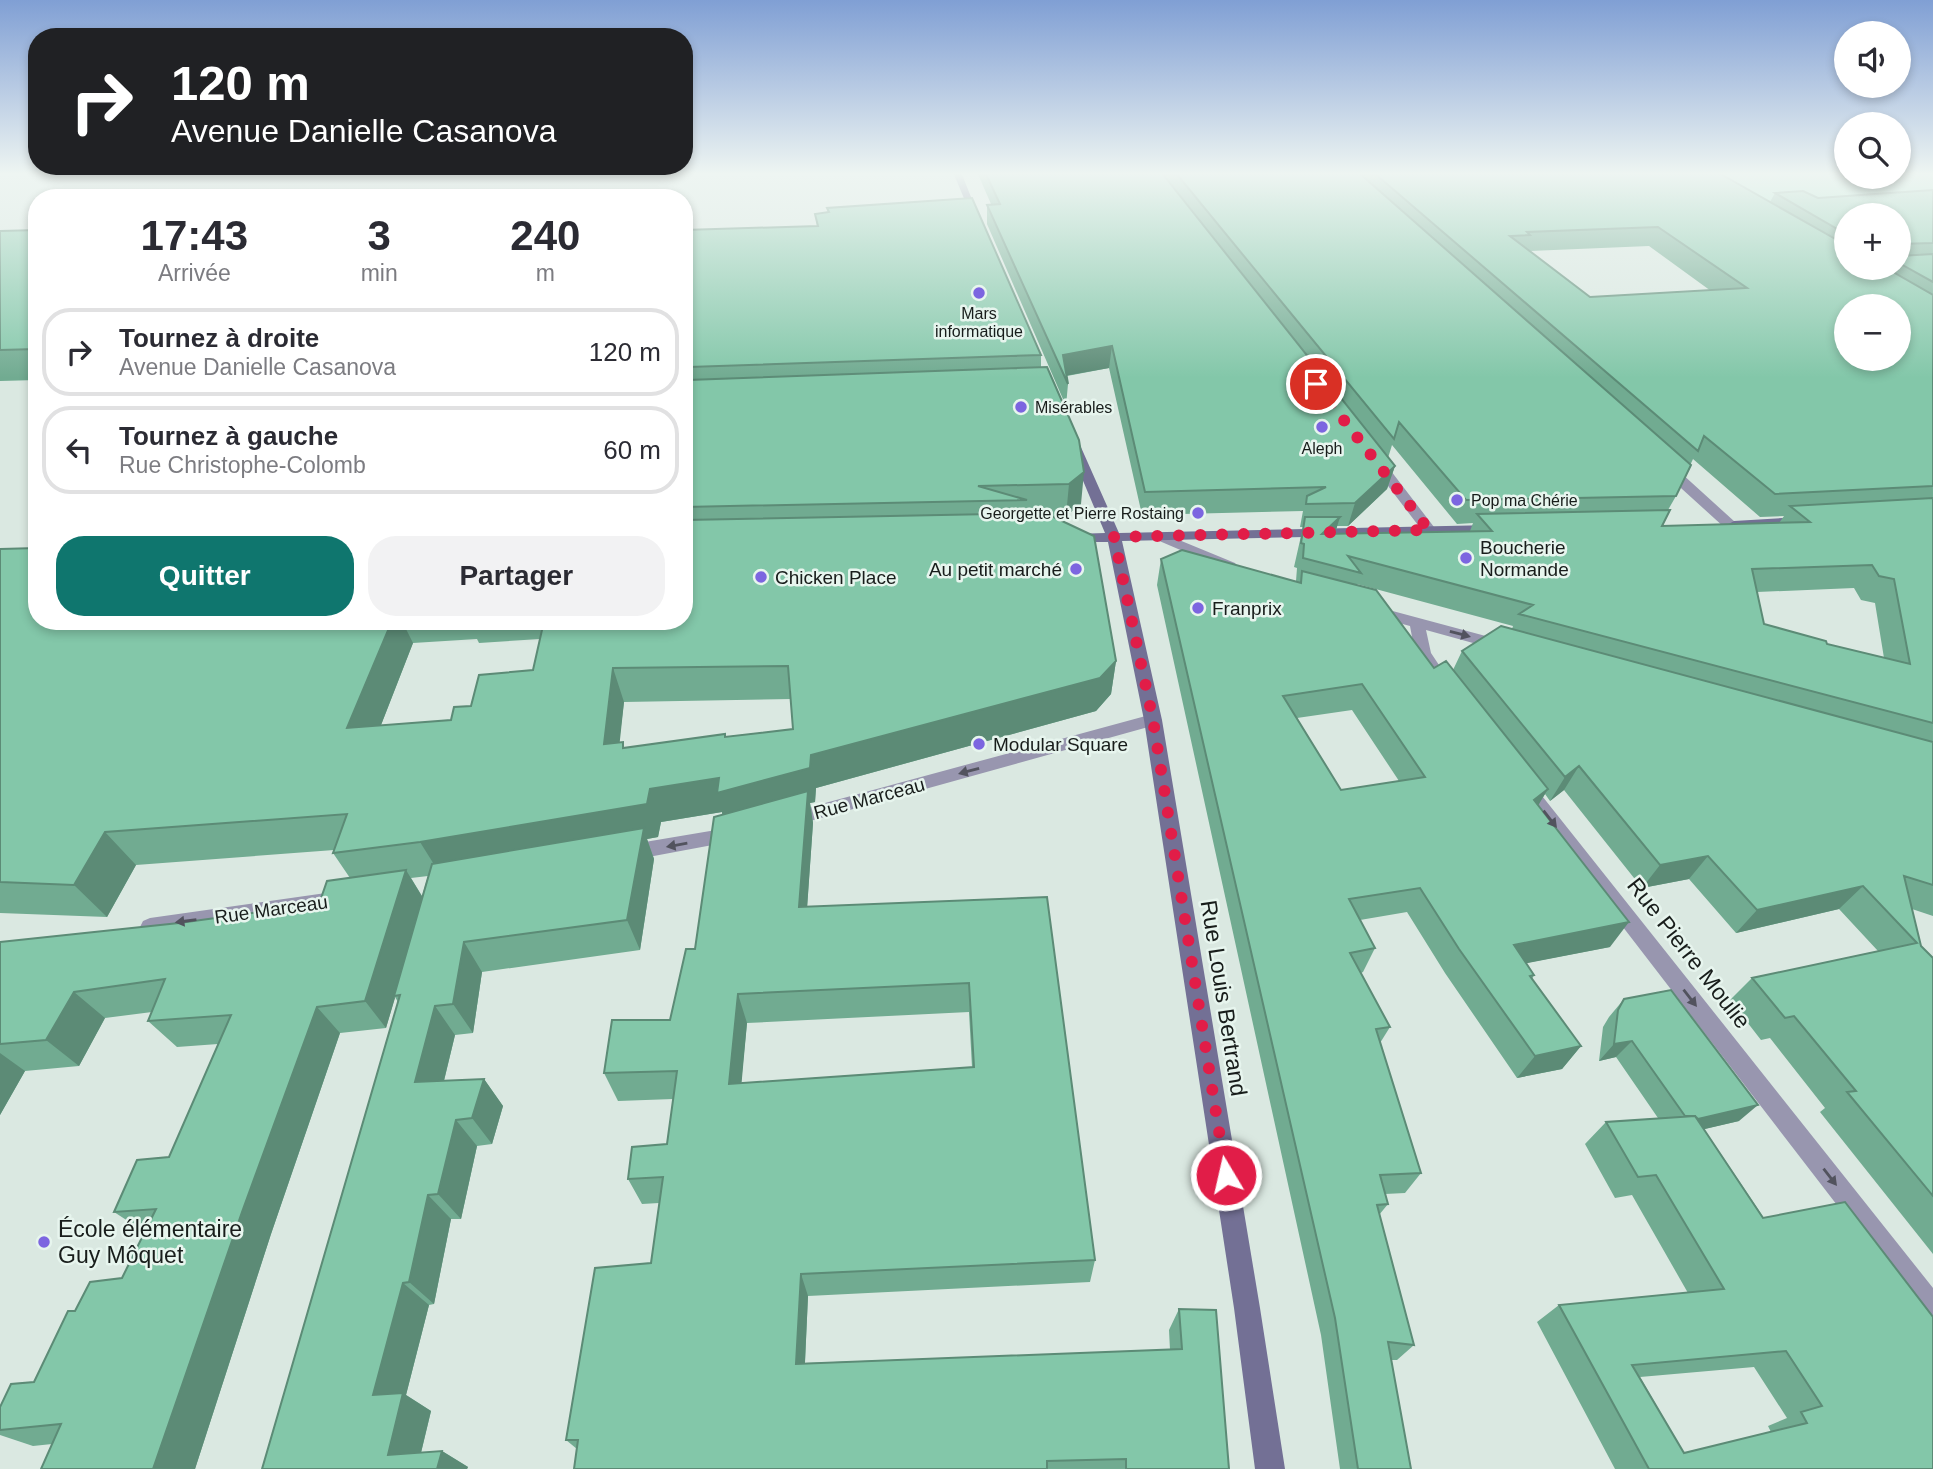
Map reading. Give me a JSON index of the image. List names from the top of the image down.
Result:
{
  "streets": {
    "main road": ["Rue Louis Bertrand"],
    "street": ["Rue Marceau", "Rue Pierre Moulie"]
  },
  "crossings": [
    ["Rue Marceau", "Rue Louis Bertrand"]
  ],
  "one_way": ["Rue Marceau", "Rue Pierre Moulie"],
  "places": [
    "Mars informatique",
    "Misérables",
    "Aleph",
    "Pop ma Chérie",
    "Georgette et Pierre Rostaing",
    "Boucherie Normande",
    "Au petit marché",
    "Chicken Place",
    "Franprix",
    "Modular Square",
    "École élémentaire Guy Môquet"
  ],
  "page": {
    "map_buttons": ["+", "−"],
    "turn": ["120 m", "Avenue Danielle Casanova"],
    "eta": [
      "17:43",
      "Arrivée",
      "3",
      "min",
      "240",
      "m"
    ],
    "list": [
      {
        "name": "Tournez à droite",
        "note": "Avenue Danielle Casanova",
        "value": "120 m"
      },
      {
        "name": "Tournez à gauche",
        "note": "Rue Christophe-Colomb",
        "value": "60 m"
      }
    ],
    "buttons": ["Quitter", "Partager"]
  }
}
